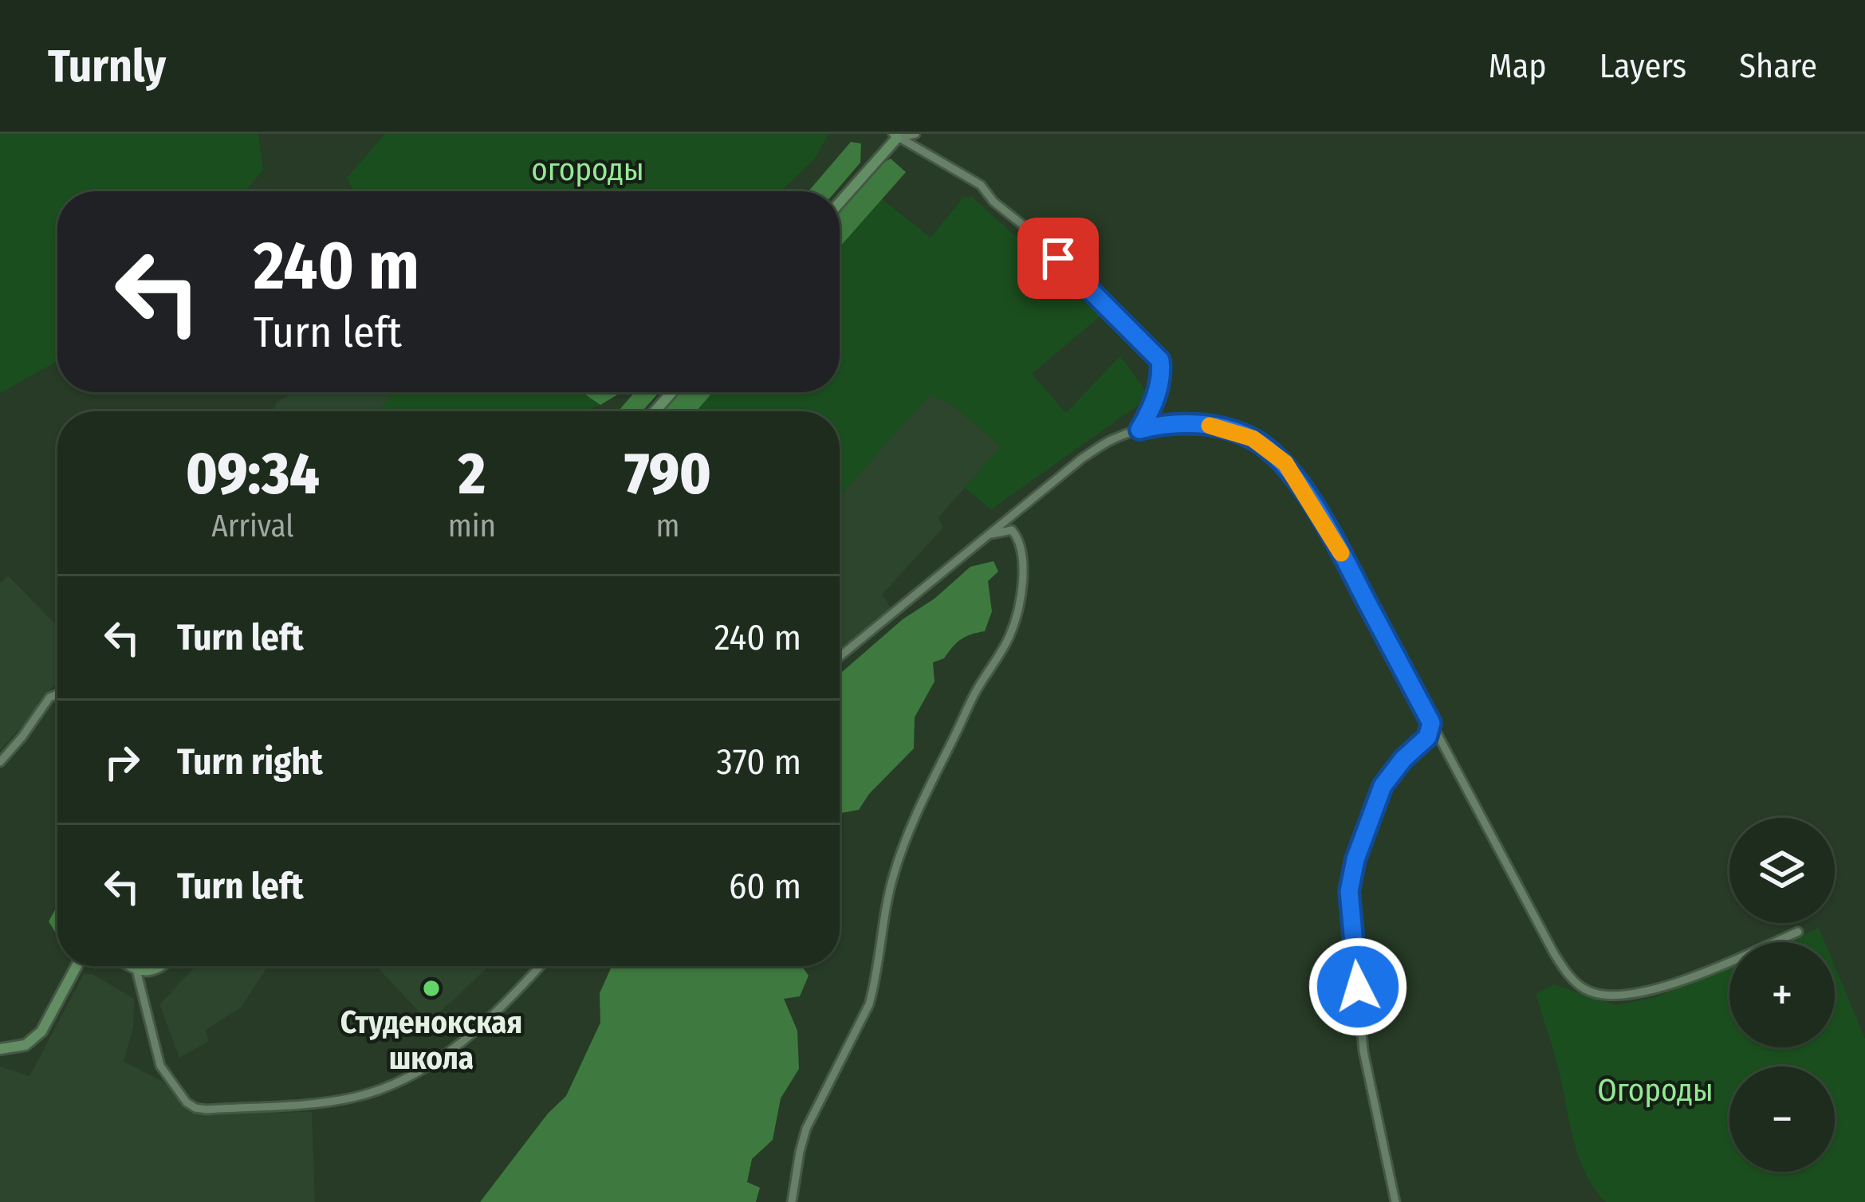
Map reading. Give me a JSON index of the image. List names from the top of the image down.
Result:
{
  "parks": ["огороды", "Огороды"],
  "places": ["Студенокская школа"],
  "page": {
    "header": "Turnly",
    "nav": ["Map", "Layers", "Share"],
    "turn": ["240 m", "Turn left"],
    "eta": [
      "09:34",
      "Arrival",
      "2",
      "min",
      "790",
      "m"
    ],
    "list": [
      {
        "name": "Turn left",
        "value": "240 m"
      },
      {
        "name": "Turn right",
        "value": "370 m"
      },
      {
        "name": "Turn left",
        "value": "60 m"
      }
    ],
    "map_buttons": ["+", "−"]
  }
}
